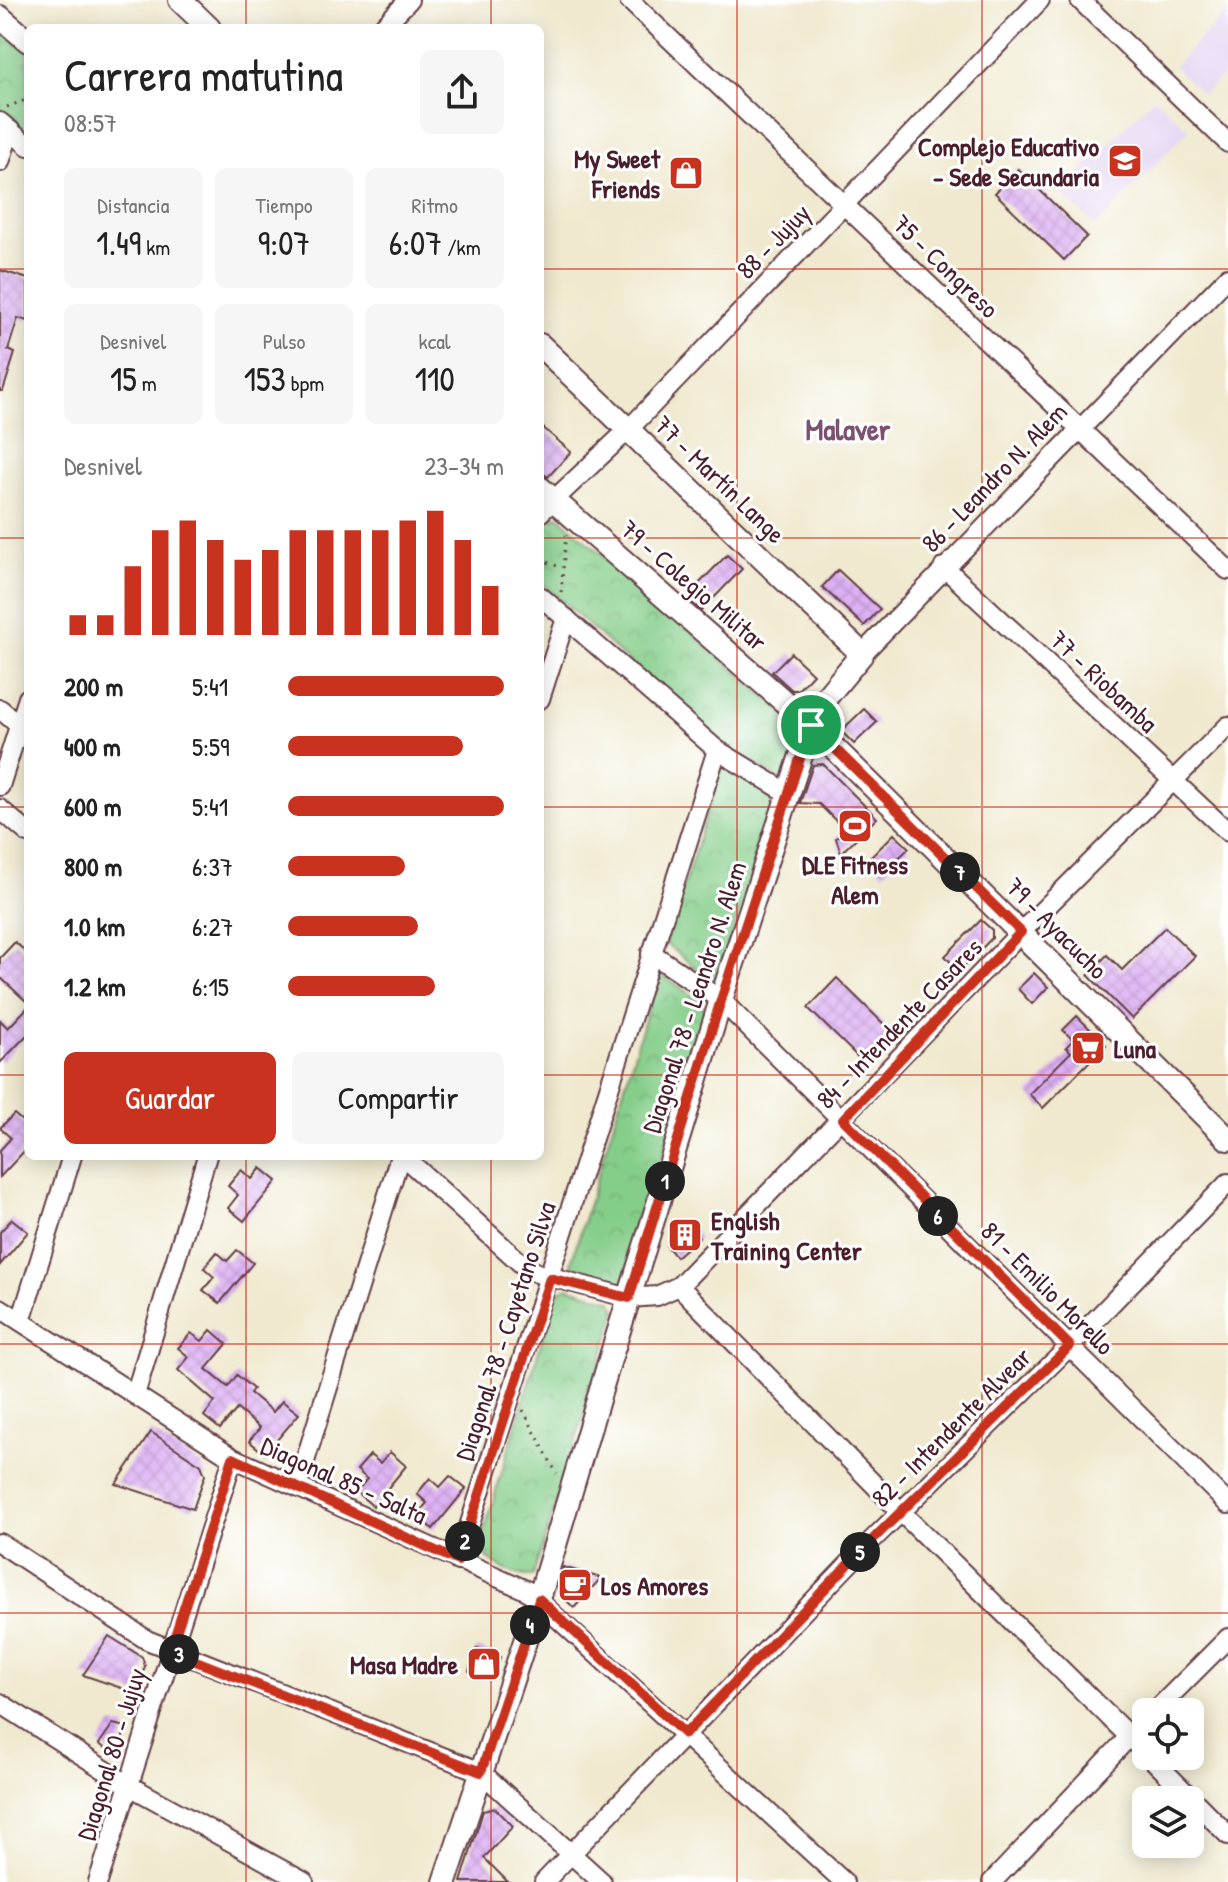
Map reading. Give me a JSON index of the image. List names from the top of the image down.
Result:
{
  "streets": {
    "street": [
      "88 - Jujuy",
      "75 - Congreso",
      "86 - Leandro N. Alem",
      "77 - Martín Lange",
      "79 - Colegio Militar",
      "77 - Riobamba",
      "79 - Ayacucho",
      "Diagonal 78 - Leandro N. Alem",
      "84 - Intendente Casares",
      "81 - Emilio Morello",
      "Diagonal 78 - Cayetano Silva",
      "82 - Intendente Alvear",
      "Diagonal 85 - Salta",
      "Diagonal 80 - Jujuy"
    ]
  },
  "crossings": [
    ["88 - Jujuy", "75 - Congreso"],
    ["88 - Jujuy", "77 - Martín Lange"],
    ["88 - Jujuy", "79 - Colegio Militar"],
    ["75 - Congreso", "86 - Leandro N. Alem"],
    ["86 - Leandro N. Alem", "77 - Martín Lange"],
    ["86 - Leandro N. Alem", "79 - Colegio Militar"],
    ["86 - Leandro N. Alem", "77 - Riobamba"],
    ["86 - Leandro N. Alem", "79 - Ayacucho"],
    ["86 - Leandro N. Alem", "Diagonal 78 - Leandro N. Alem"],
    ["79 - Colegio Militar", "79 - Ayacucho"],
    ["79 - Colegio Militar", "Diagonal 78 - Leandro N. Alem"],
    ["77 - Riobamba", "84 - Intendente Casares"],
    ["79 - Ayacucho", "Diagonal 78 - Leandro N. Alem"],
    ["79 - Ayacucho", "84 - Intendente Casares"],
    ["Diagonal 78 - Leandro N. Alem", "84 - Intendente Casares"],
    ["Diagonal 78 - Leandro N. Alem", "81 - Emilio Morello"],
    ["Diagonal 78 - Leandro N. Alem", "Diagonal 85 - Salta"],
    ["84 - Intendente Casares", "81 - Emilio Morello"],
    ["81 - Emilio Morello", "Diagonal 78 - Cayetano Silva"],
    ["81 - Emilio Morello", "82 - Intendente Alvear"],
    ["Diagonal 78 - Cayetano Silva", "Diagonal 85 - Salta"],
    ["82 - Intendente Alvear", "Diagonal 85 - Salta"],
    ["Diagonal 85 - Salta", "Diagonal 80 - Jujuy"]
  ],
  "districts": ["Malaver"],
  "places": {
    "school or university": ["Complejo Educativo - Sede Secundaria"],
    "shop": ["My Sweet Friends", "Masa Madre"],
    "sports": ["DLE Fitness Alem"],
    "supermarket": ["Luna"],
    "building": ["English Training Center"],
    "cafe": ["Los Amores"]
  },
  "page": {
    "heading": ["Carrera matutina", "08:57"],
    "stats": [
      ["Distancia", "1.49 km"],
      ["Tiempo", "9:07"],
      ["Ritmo", "6:07 /km"],
      ["Desnivel", "15 m"],
      ["Pulso", "153 bpm"],
      ["kcal", "110"]
    ],
    "chart": ["Desnivel", "23–34 m"],
    "list": [
      {
        "name": "200 m",
        "note": "5:41"
      },
      {
        "name": "400 m",
        "note": "5:59"
      },
      {
        "name": "600 m",
        "note": "5:41"
      },
      {
        "name": "800 m",
        "note": "6:37"
      },
      {
        "name": "1.0 km",
        "note": "6:27"
      },
      {
        "name": "1.2 km",
        "note": "6:15"
      }
    ],
    "pins": [
      "7",
      "1",
      "6",
      "2",
      "5",
      "4",
      "3"
    ],
    "buttons": ["Guardar", "Compartir"]
  }
}
